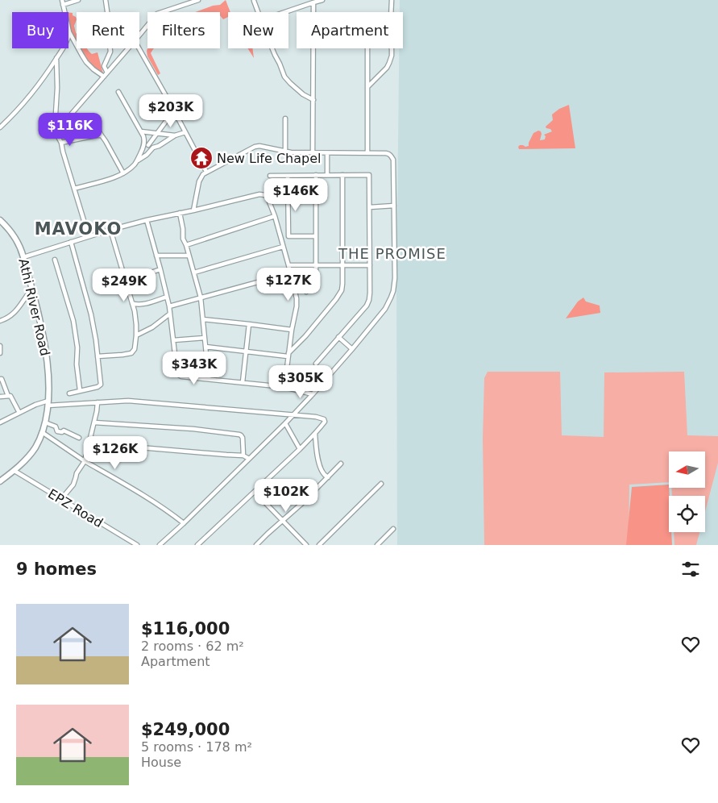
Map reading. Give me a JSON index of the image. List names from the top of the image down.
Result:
{
  "streets": {
    "main road": ["Athi River Road"],
    "street": ["EPZ Road"]
  },
  "crossings": [
    ["Athi River Road", "EPZ Road"]
  ],
  "districts": ["MAVOKO", "THE PROMISE"],
  "places": {
    "temple": ["New Life Chapel"]
  },
  "north": "left",
  "page": {
    "chip": [
      "Buy",
      "Rent",
      "Filters",
      "New",
      "Apartment"
    ],
    "price": [
      "$203K",
      "$116K",
      "$146K",
      "$127K",
      "$249K",
      "$343K",
      "$305K",
      "$126K",
      "$102K"
    ],
    "heading": "9 homes",
    "list": [
      {
        "name": "$116,000",
        "note": "2 rooms · 62 m² · Apartment"
      },
      {
        "name": "$249,000",
        "note": "5 rooms · 178 m² · House"
      }
    ]
  }
}
